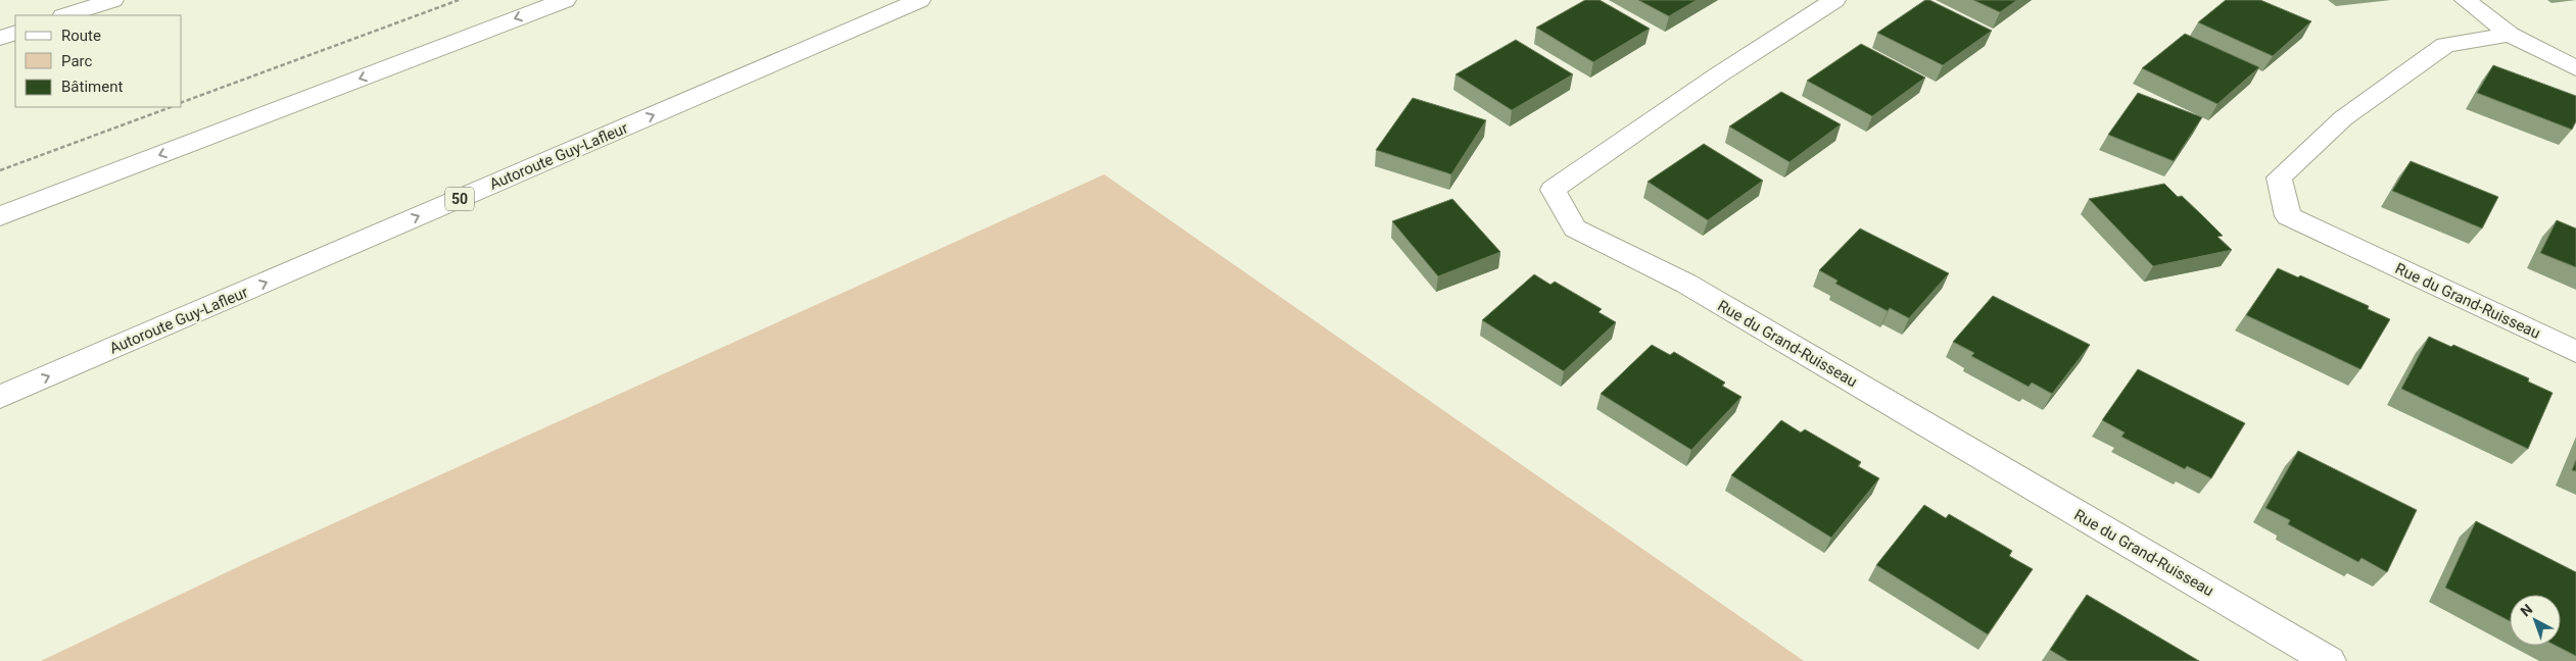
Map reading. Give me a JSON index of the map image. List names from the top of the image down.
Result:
{
  "streets": {
    "main road": ["Autoroute Guy-Lafleur", "50", "Rue du Grand-Ruisseau"]
  },
  "legend": ["Route", "Parc", "Bâtiment"],
  "north": "top left"
}
